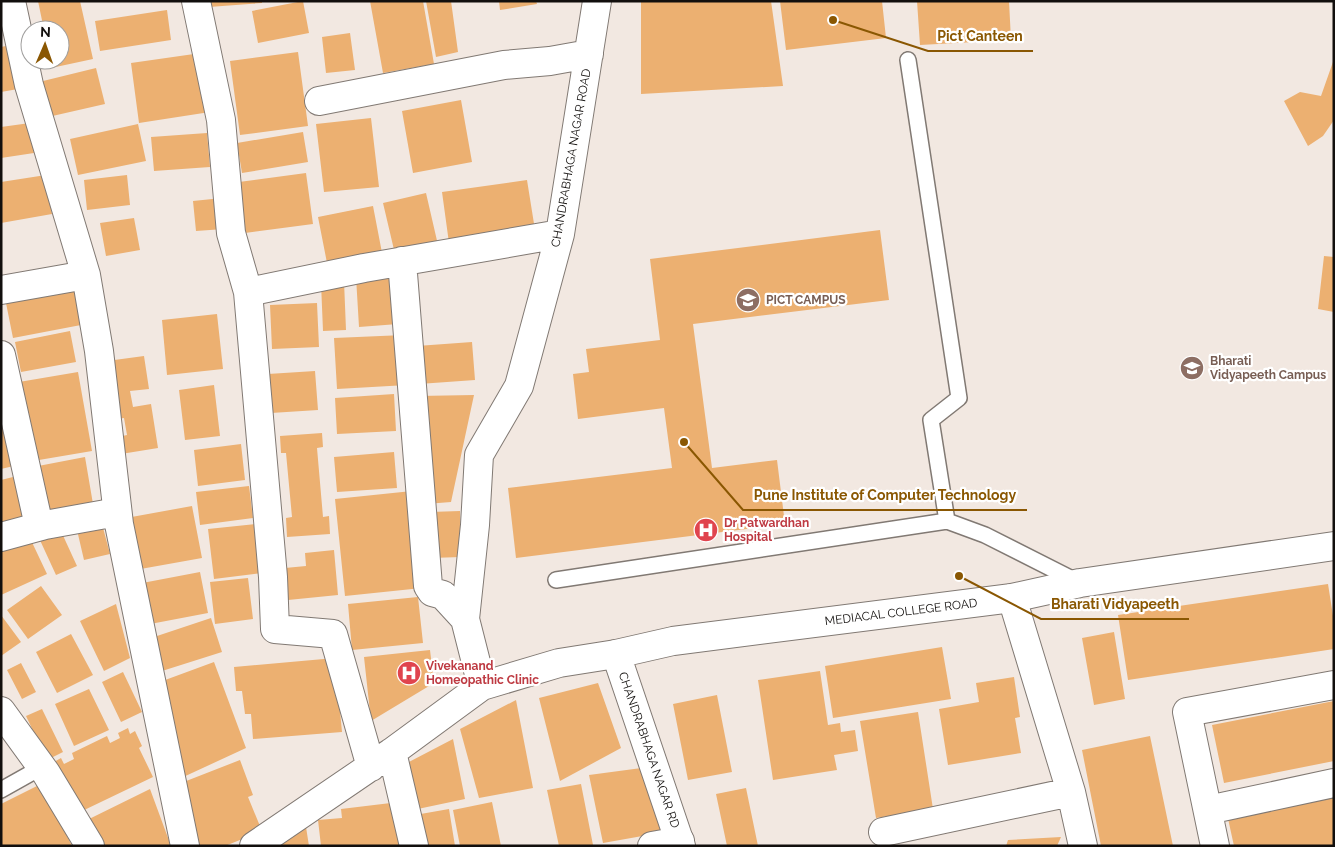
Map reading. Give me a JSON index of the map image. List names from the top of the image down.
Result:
{
  "streets": {
    "street": ["CHANDRABHAGA NAGAR ROAD", "MEDIACAL COLLEGE ROAD", "CHANDRABHAGA NAGAR RD"]
  },
  "crossings": [
    ["CHANDRABHAGA NAGAR ROAD", "MEDIACAL COLLEGE ROAD"],
    ["MEDIACAL COLLEGE ROAD", "CHANDRABHAGA NAGAR RD"]
  ],
  "places": {
    "other": ["Pict Canteen", "Pune Institute of Computer Technology", "Bharati Vidyapeeth"],
    "school or university": ["PICT CAMPUS", "Bharati Vidyapeeth Campus"],
    "hospital": ["Dr Patwardhan Hospital", "Vivekanand Homeopathic Clinic"]
  },
  "north": "top"
}
